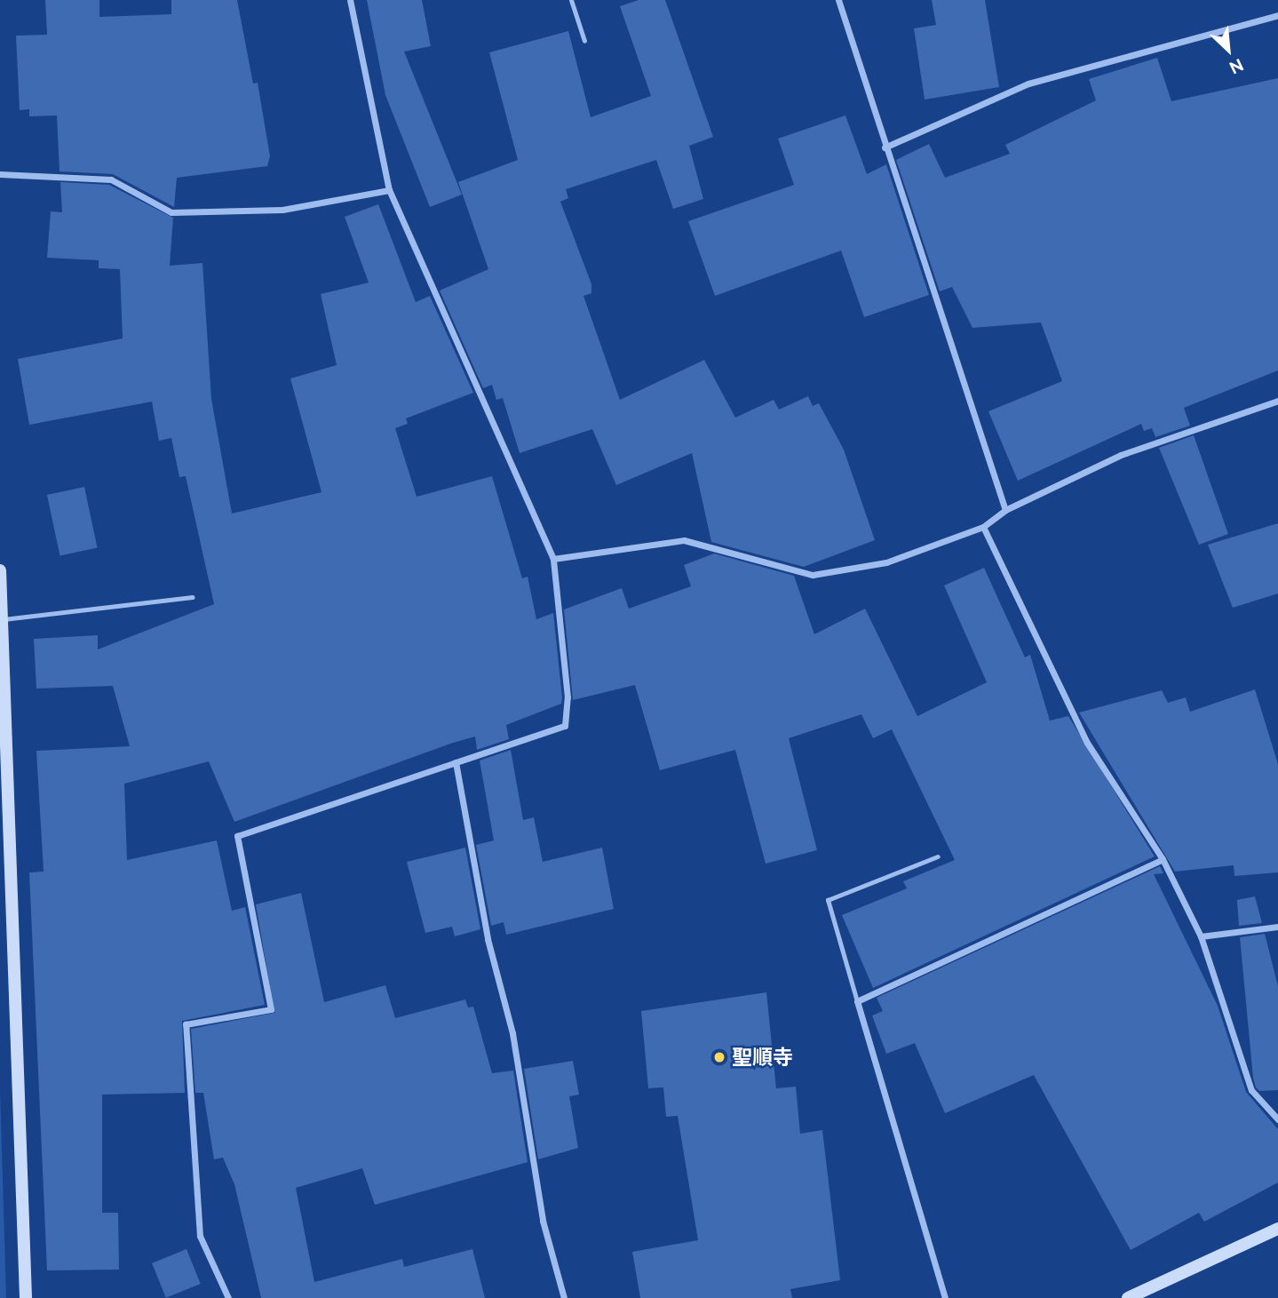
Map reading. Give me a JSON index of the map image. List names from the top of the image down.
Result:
{
  "places": ["聖順寺"],
  "north": "bottom right"
}
